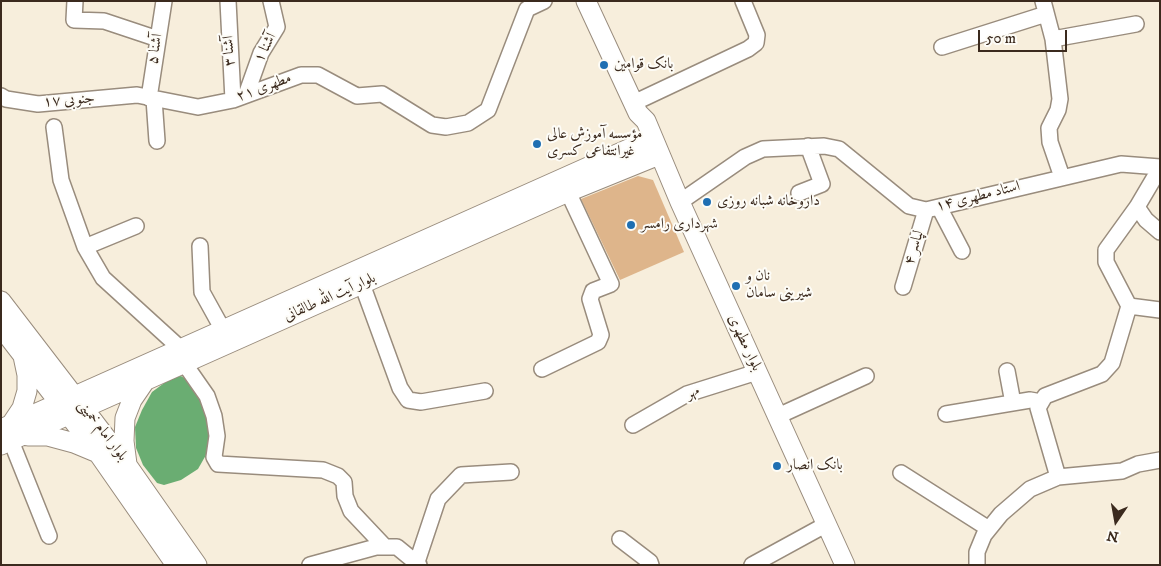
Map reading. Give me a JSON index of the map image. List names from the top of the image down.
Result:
{
  "streets": {
    "main road": ["بلوار آیت الله طالقانی", "بلوار مطهری", "بلوار امام خمینی"],
    "street": [
      "آشنا ۱",
      "آشنا ۵",
      "آشنا ۳",
      "مطهری ۲۱",
      "جنوبی ۱۷",
      "استاد مطهری ۱۴",
      "لپاسر ۴",
      "مهر"
    ]
  },
  "crossings": [
    ["آشنا ۱", "آشنا ۳"],
    ["آشنا ۱", "مطهری ۲۱"],
    ["آشنا ۵", "مطهری ۲۱"],
    ["آشنا ۵", "جنوبی ۱۷"],
    ["آشنا ۳", "مطهری ۲۱"],
    ["مطهری ۲۱", "جنوبی ۱۷"],
    ["استاد مطهری ۱۴", "لپاسر ۴"],
    ["استاد مطهری ۱۴", "بلوار مطهری"],
    ["بلوار آیت الله طالقانی", "بلوار مطهری"],
    ["بلوار آیت الله طالقانی", "بلوار امام خمینی"],
    ["بلوار مطهری", "مهر"]
  ],
  "places": [
    "بانک قوامین",
    "مؤسسه آموزش عالی غیرانتفاعی کسری",
    "داروخانه شبانه روزی",
    "شهرداری رامسر",
    "نان و شیرینی سامان",
    "بانک انصار"
  ],
  "scale_bar": "50 m",
  "north": "bottom"
}
